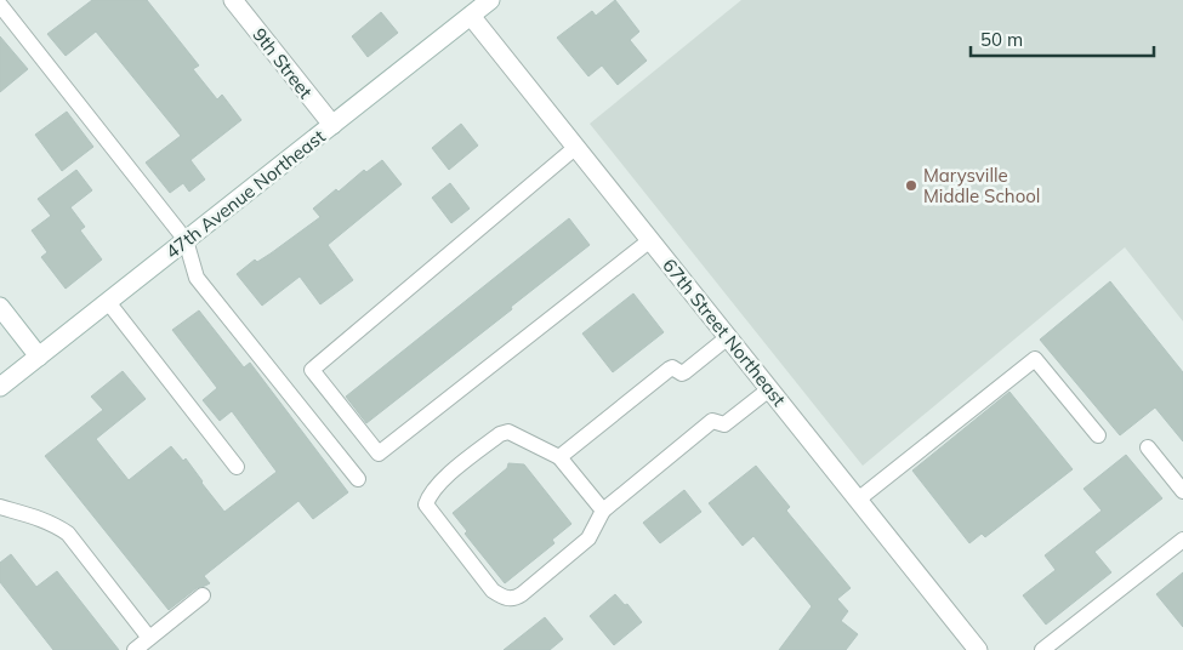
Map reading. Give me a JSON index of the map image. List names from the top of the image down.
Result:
{
  "streets": {
    "street": ["9th Street", "47th Avenue Northeast", "67th Street Northeast"]
  },
  "crossings": [
    ["9th Street", "47th Avenue Northeast"],
    ["47th Avenue Northeast", "67th Street Northeast"]
  ],
  "places": ["Marysville Middle School"],
  "scale_bar": "50 m"
}
